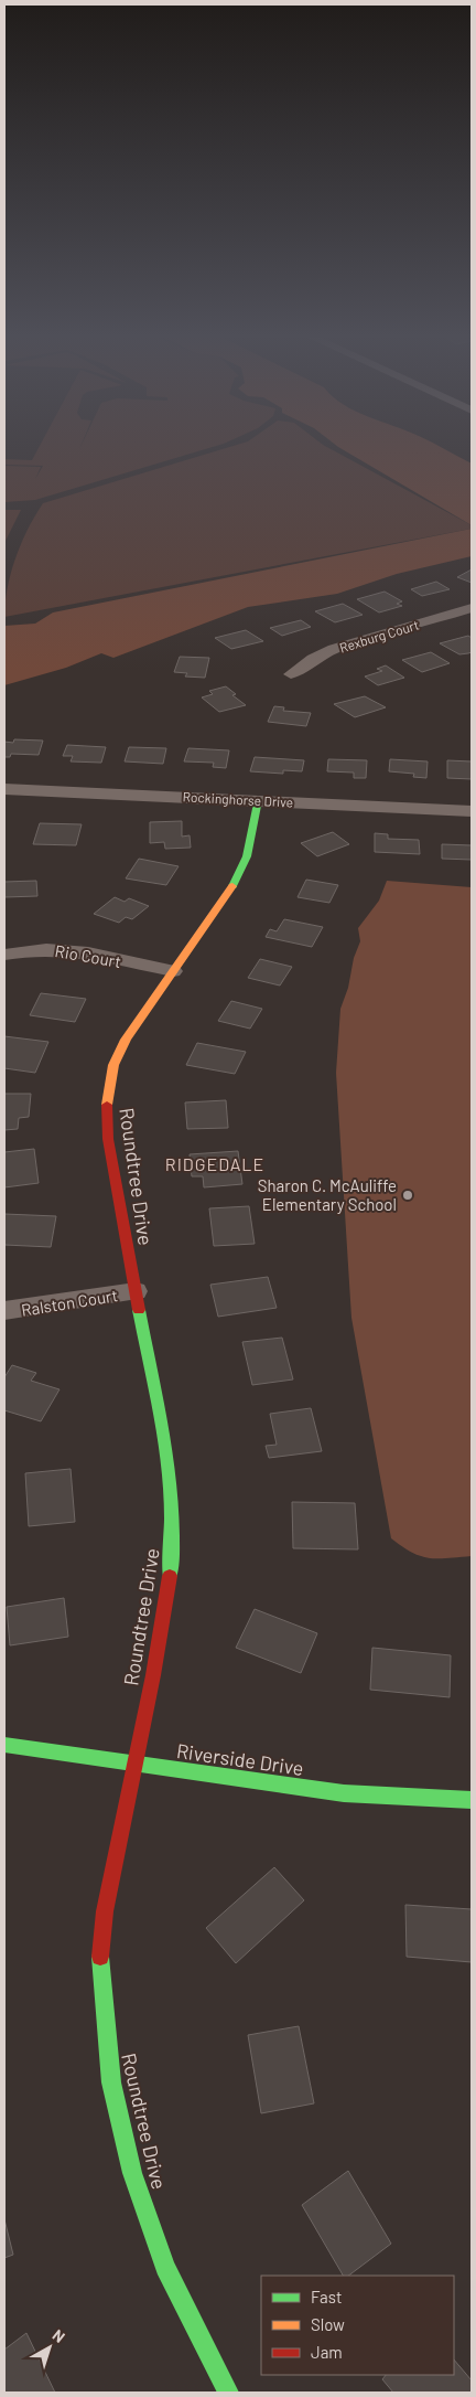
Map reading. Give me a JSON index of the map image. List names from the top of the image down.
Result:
{
  "streets": {
    "street": [
      "Rexburg Court",
      "Rockinghorse Drive",
      "Rio Court",
      "Roundtree Drive",
      "Ralston Court",
      "Riverside Drive"
    ]
  },
  "crossings": [
    ["Rockinghorse Drive", "Roundtree Drive"],
    ["Rio Court", "Roundtree Drive"],
    ["Roundtree Drive", "Ralston Court"],
    ["Roundtree Drive", "Riverside Drive"]
  ],
  "districts": ["RIDGEDALE"],
  "places": ["Sharon C. McAuliffe Elementary School"],
  "legend": ["Fast", "Slow", "Jam"],
  "north": "top right"
}
